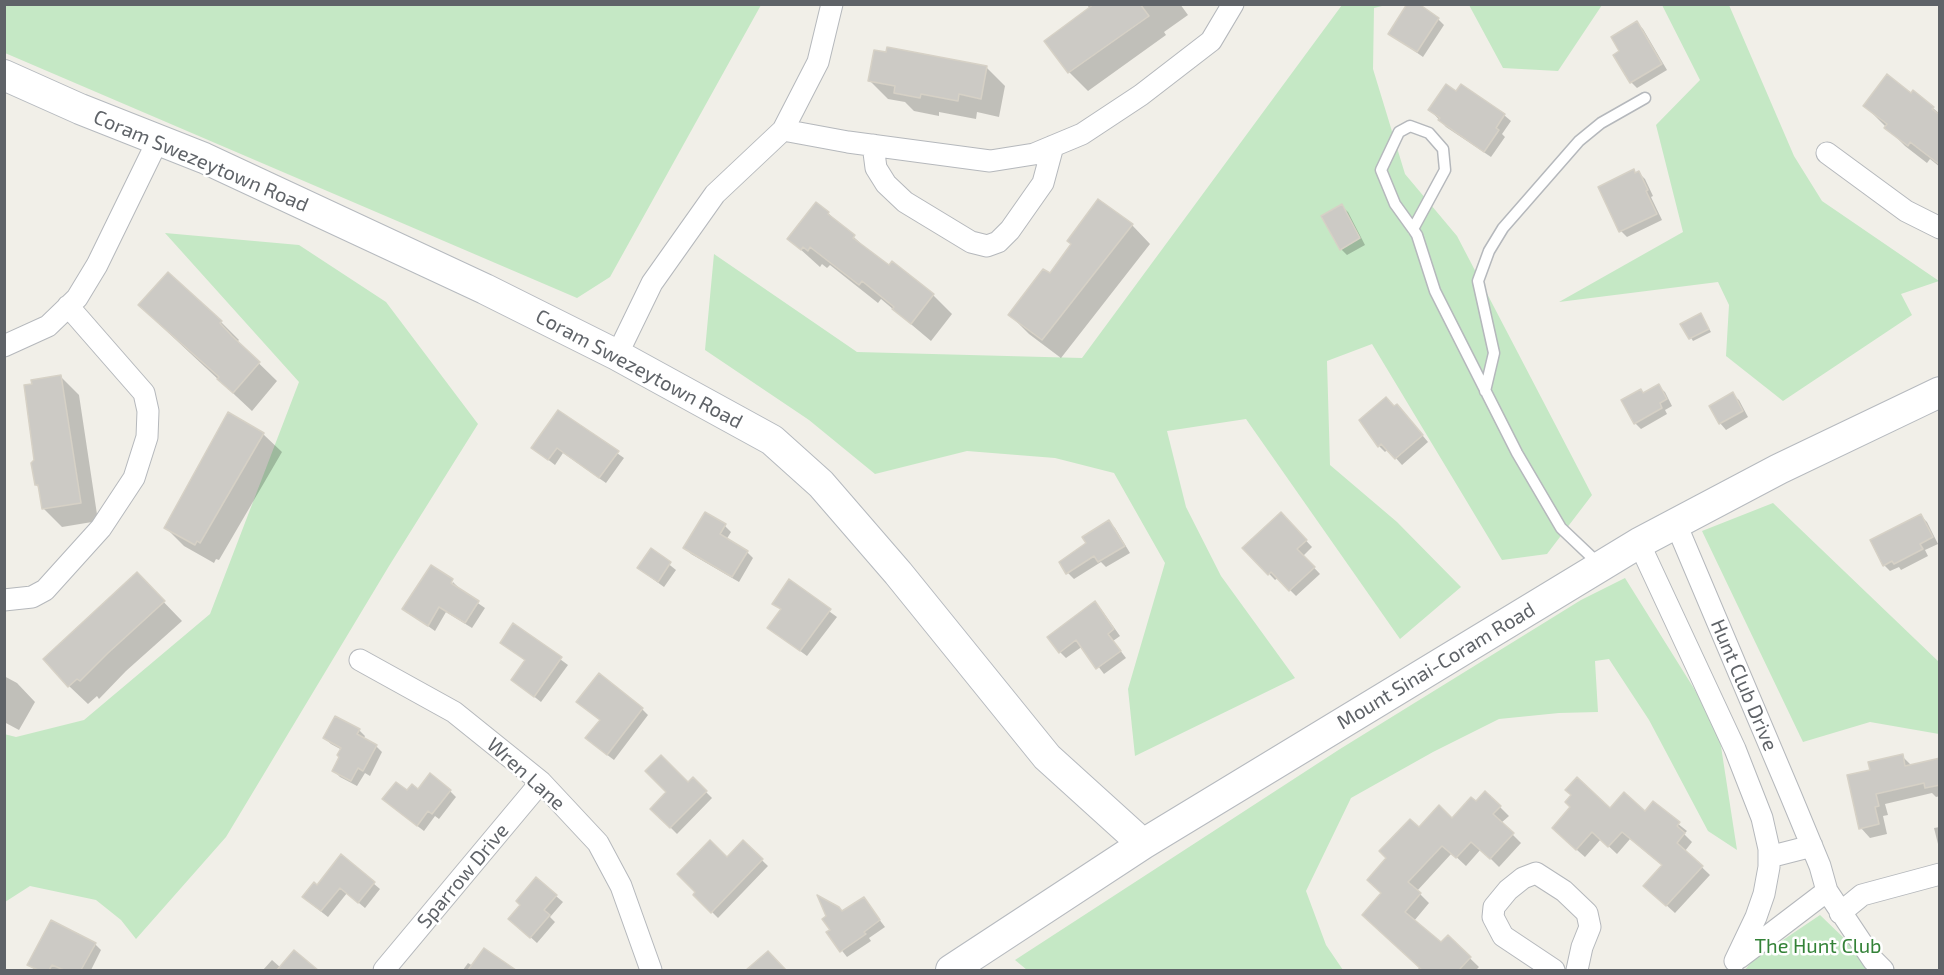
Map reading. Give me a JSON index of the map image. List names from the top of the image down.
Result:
{
  "streets": {
    "street": [
      "Coram Swezeytown Road",
      "Mount Sinai-Coram Road",
      "Hunt Club Drive",
      "Wren Lane",
      "Sparrow Drive"
    ]
  },
  "crossings": [
    ["Coram Swezeytown Road", "Mount Sinai-Coram Road"],
    ["Mount Sinai-Coram Road", "Hunt Club Drive"],
    ["Wren Lane", "Sparrow Drive"]
  ],
  "parks": ["The Hunt Club"]
}
